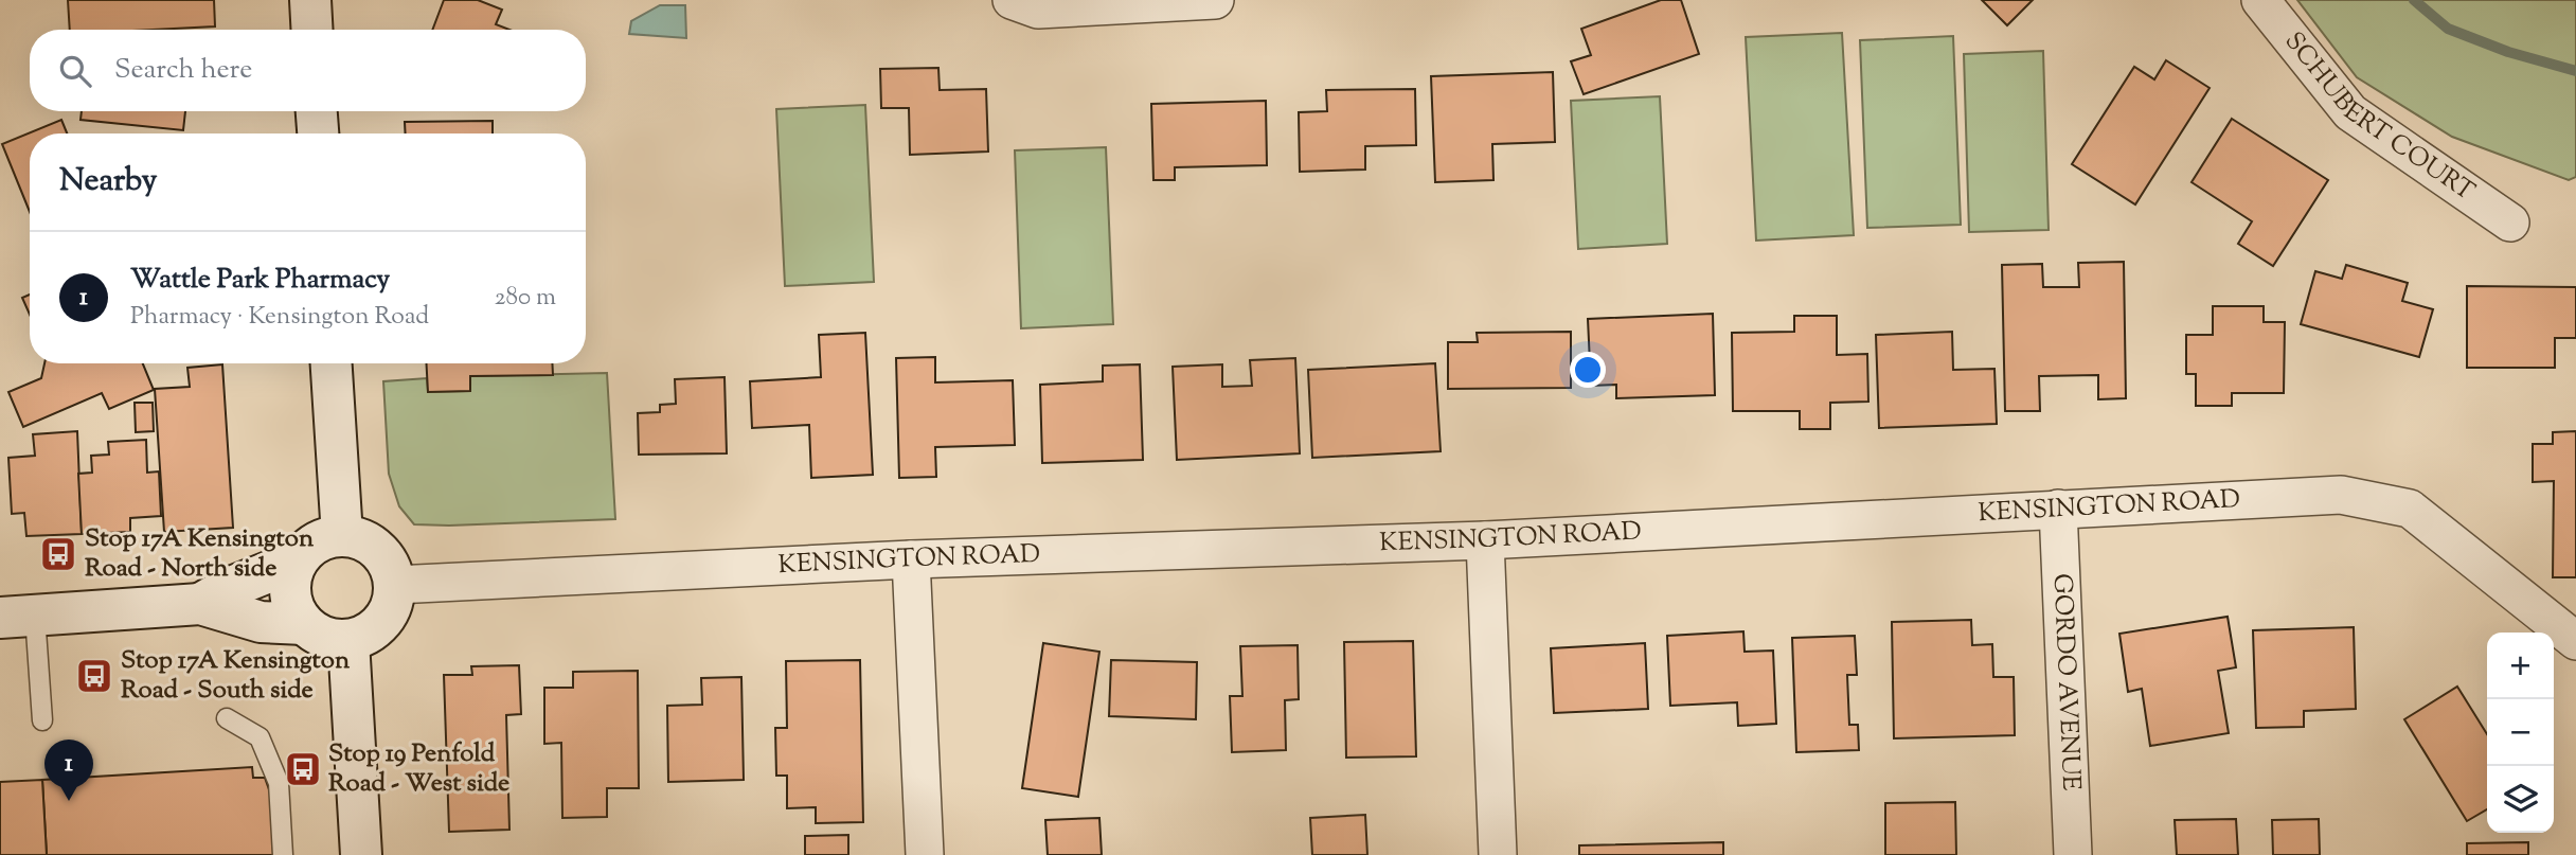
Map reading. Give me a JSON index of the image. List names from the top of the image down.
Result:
{
  "streets": {
    "street": ["SCHUBERT COURT", "KENSINGTON ROAD", "GORDO AVENUE"]
  },
  "crossings": [
    ["KENSINGTON ROAD", "GORDO AVENUE"]
  ],
  "places": {
    "bus stop": ["Stop 17A Kensington Road - North side", "Stop 17A Kensington Road - South side", "Stop 19 Penfold Road - West side"]
  },
  "page": {
    "search": "Search here",
    "heading": "Nearby",
    "list": [
      {
        "mark": "1",
        "name": "Wattle Park Pharmacy",
        "note": "Pharmacy · Kensington Road",
        "value": "280 m"
      }
    ],
    "map_buttons": ["+", "−"],
    "pins": "1"
  }
}
